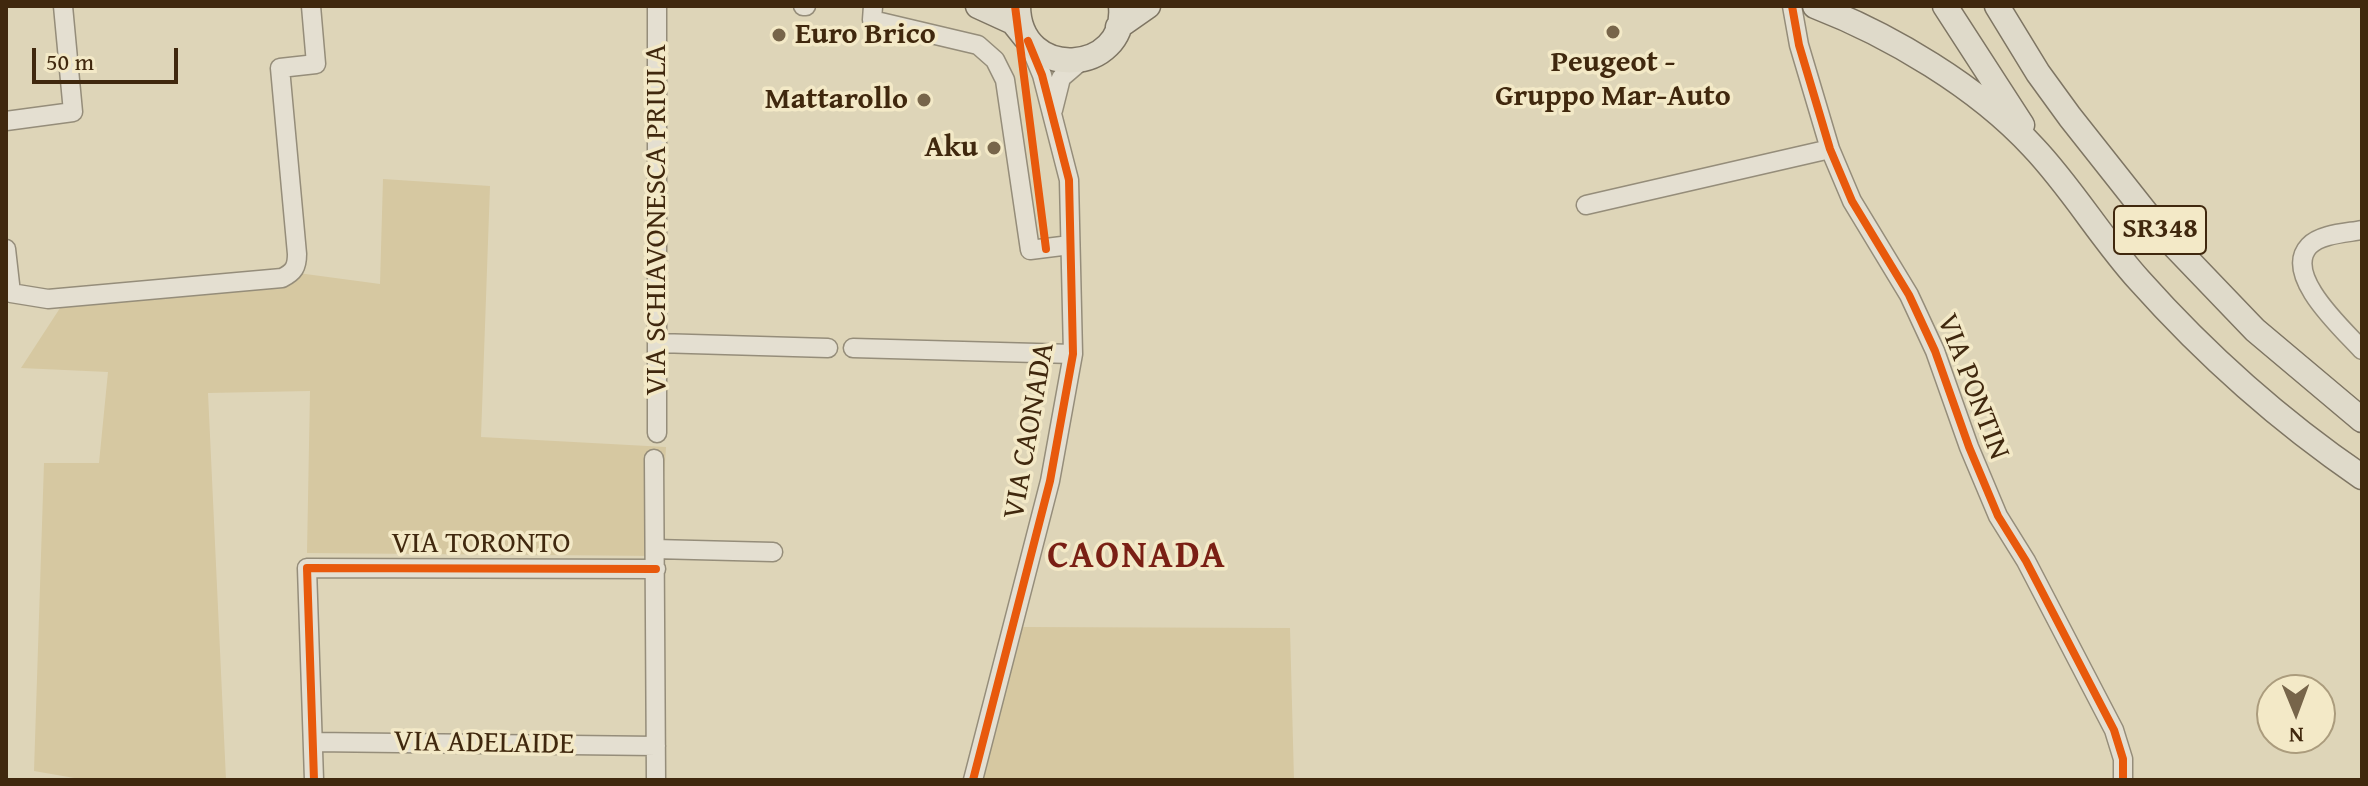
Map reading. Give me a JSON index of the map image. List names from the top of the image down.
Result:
{
  "streets": {
    "main road": ["SR348"],
    "street": [
      "VIA SCHIAVONESCA PRIULA",
      "VIA PONTIN",
      "VIA CAONADA",
      "VIA TORONTO",
      "VIA ADELAIDE"
    ]
  },
  "crossings": [
    ["VIA TORONTO", "VIA ADELAIDE"]
  ],
  "districts": ["CAONADA"],
  "places": [
    "Peugeot - Gruppo Mar-Auto",
    "Euro Brico",
    "Mattarollo",
    "Aku"
  ],
  "scale_bar": "50 m",
  "north": "bottom"
}
